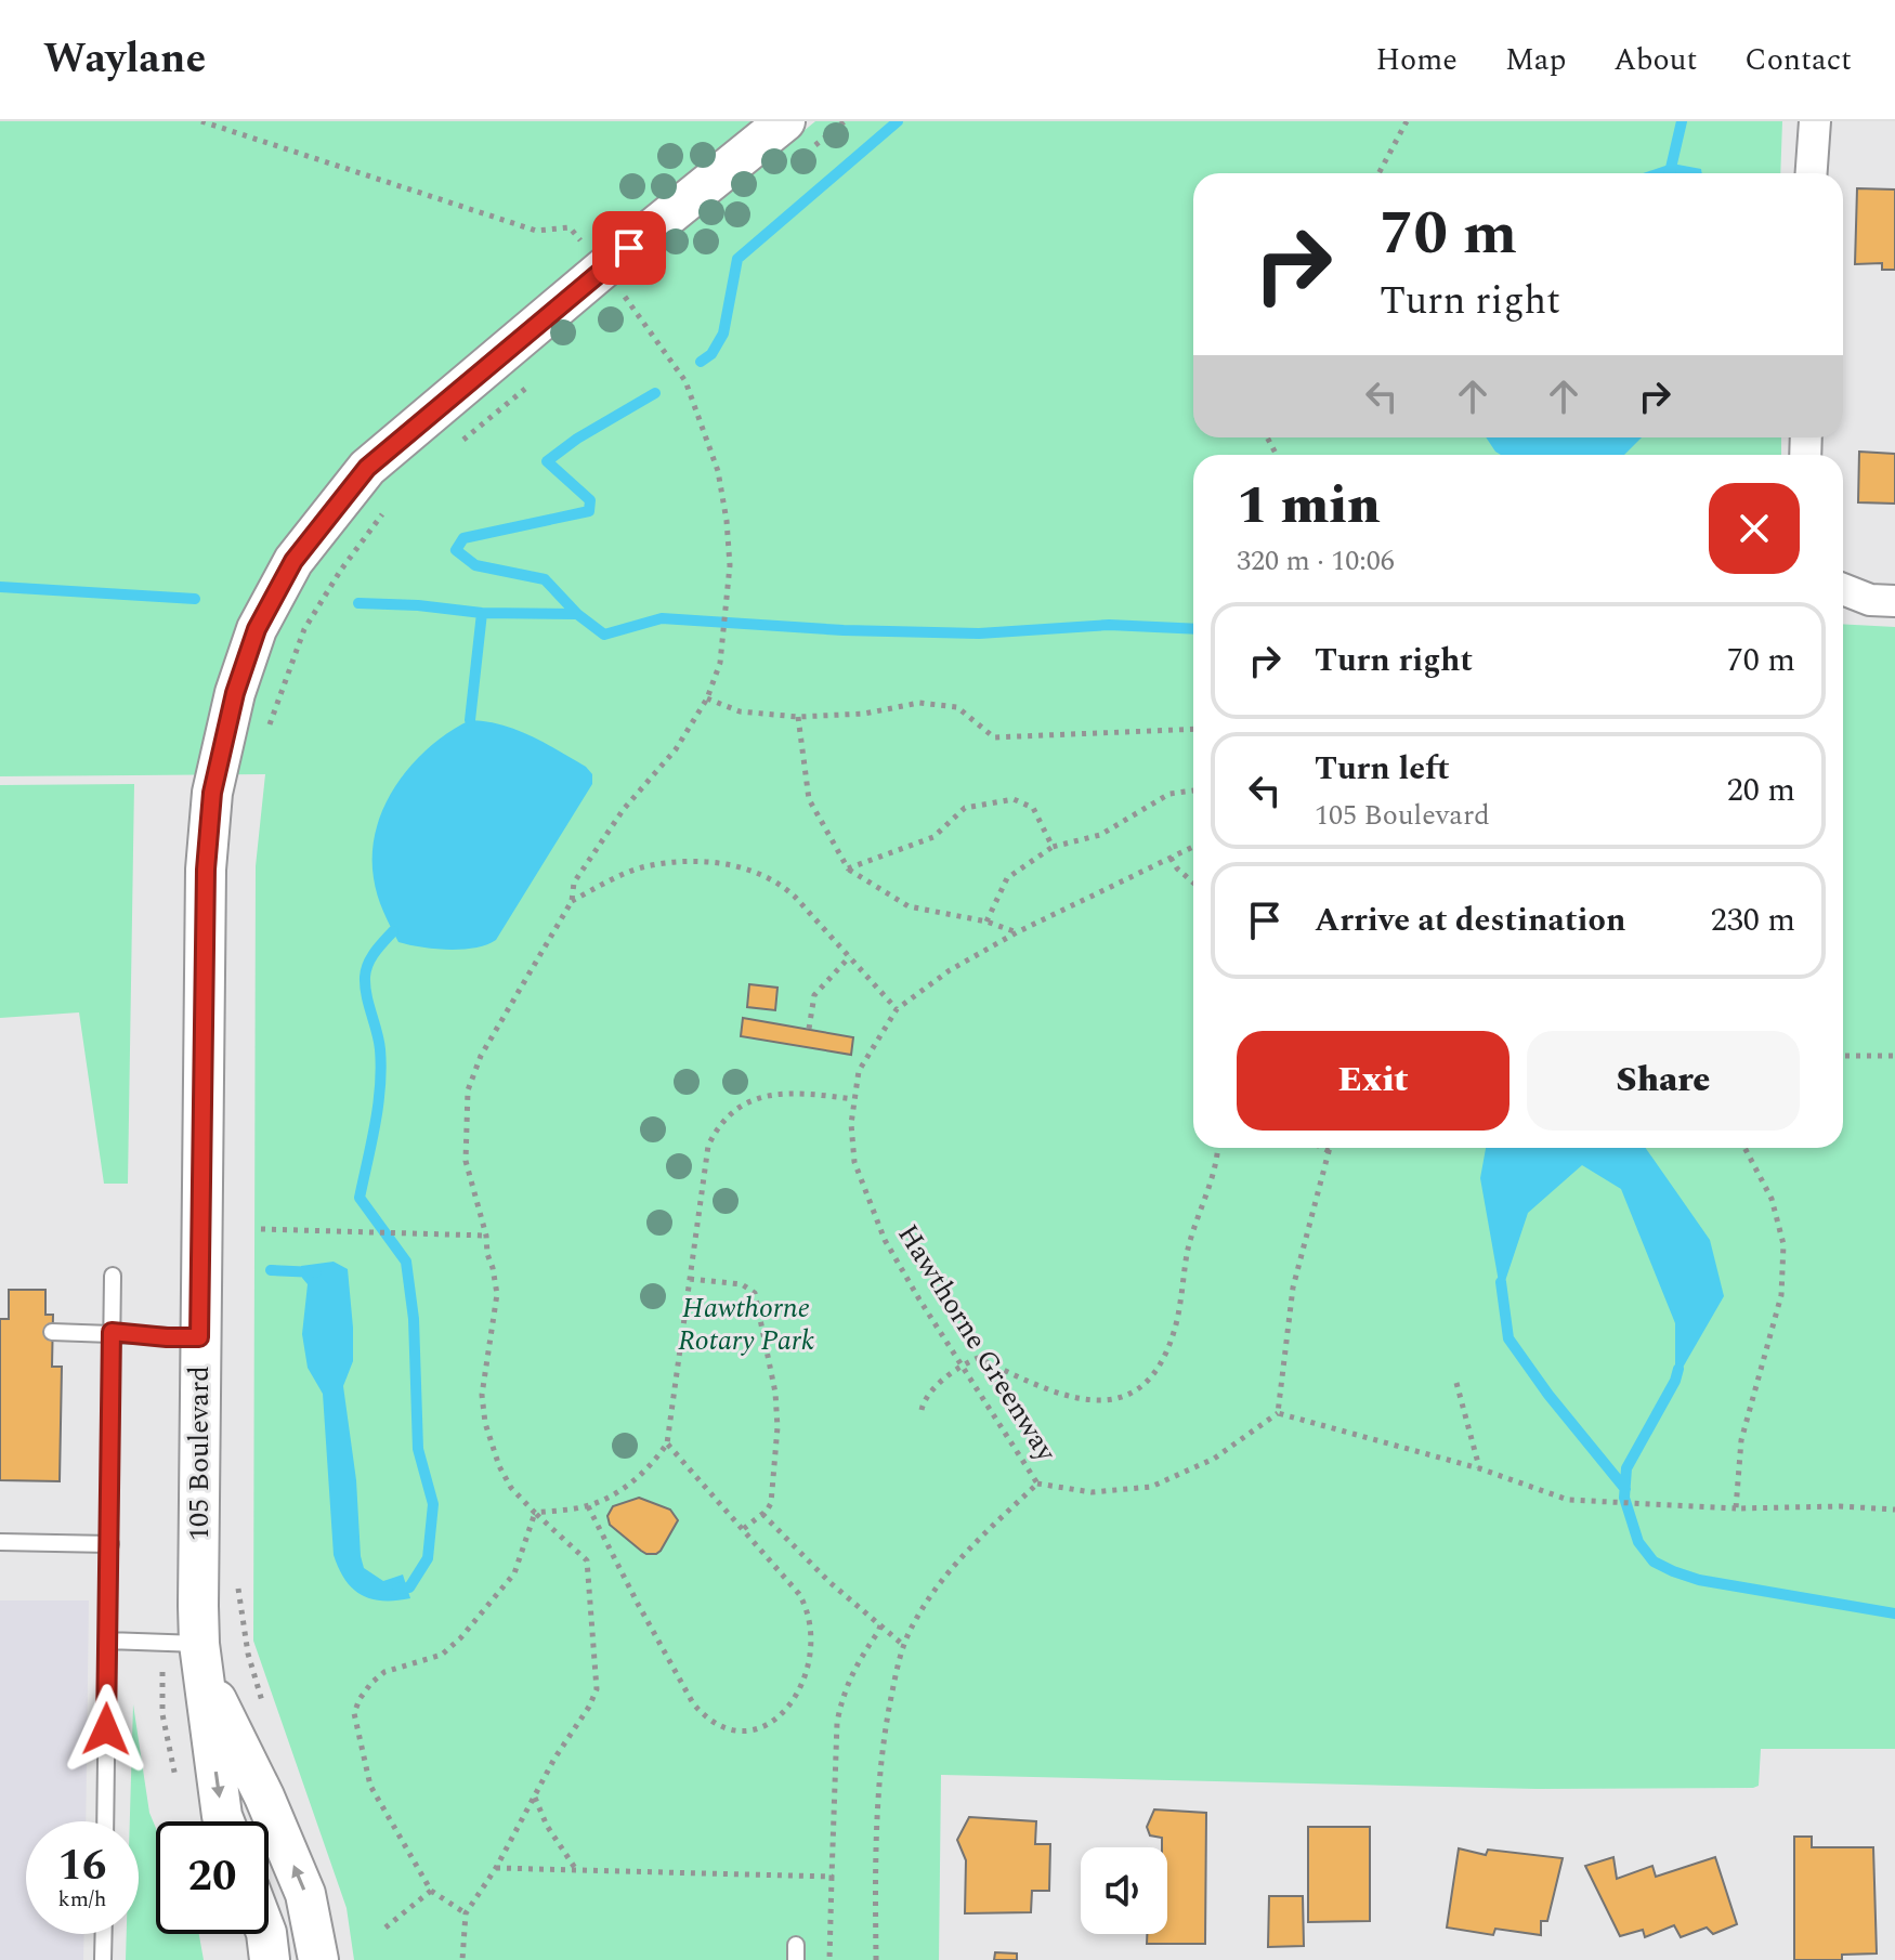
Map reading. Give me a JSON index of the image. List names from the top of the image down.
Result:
{
  "streets": {
    "street": ["105 Boulevard"],
    "path": ["Hawthorne Greenway"]
  },
  "parks": ["Hawthorne Rotary Park"],
  "page": {
    "header": "Waylane",
    "nav": [
      "Home",
      "Map",
      "About",
      "Contact"
    ],
    "turn": ["70 m", "Turn right"],
    "heading": ["1 min", "320 m · 10:06"],
    "list": [
      {
        "name": "Turn right",
        "value": "70 m"
      },
      {
        "name": "Turn left",
        "note": "105 Boulevard",
        "value": "20 m"
      },
      {
        "name": "Arrive at destination",
        "value": "230 m"
      }
    ],
    "buttons": ["Exit", "Share"],
    "speed": "16 km/h",
    "limit": "20"
  }
}
